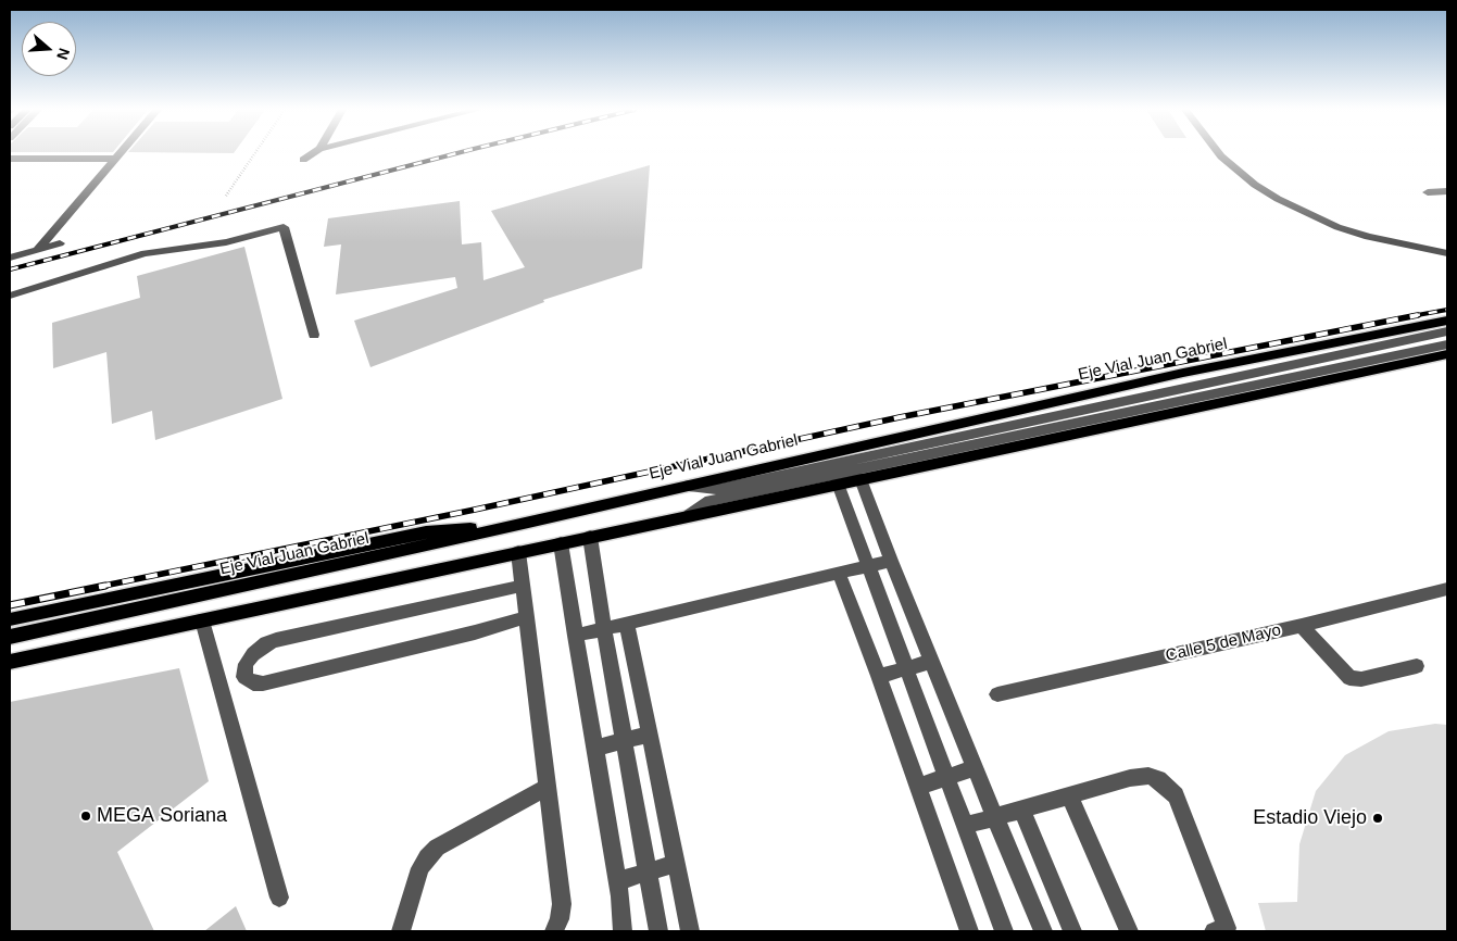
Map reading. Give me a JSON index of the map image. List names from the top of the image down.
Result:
{
  "streets": {
    "main road": ["Eje Vial Juan Gabriel"],
    "street": ["Calle 5 de Mayo"]
  },
  "places": ["MEGA Soriana", "Estadio Viejo"],
  "north": "right"
}
